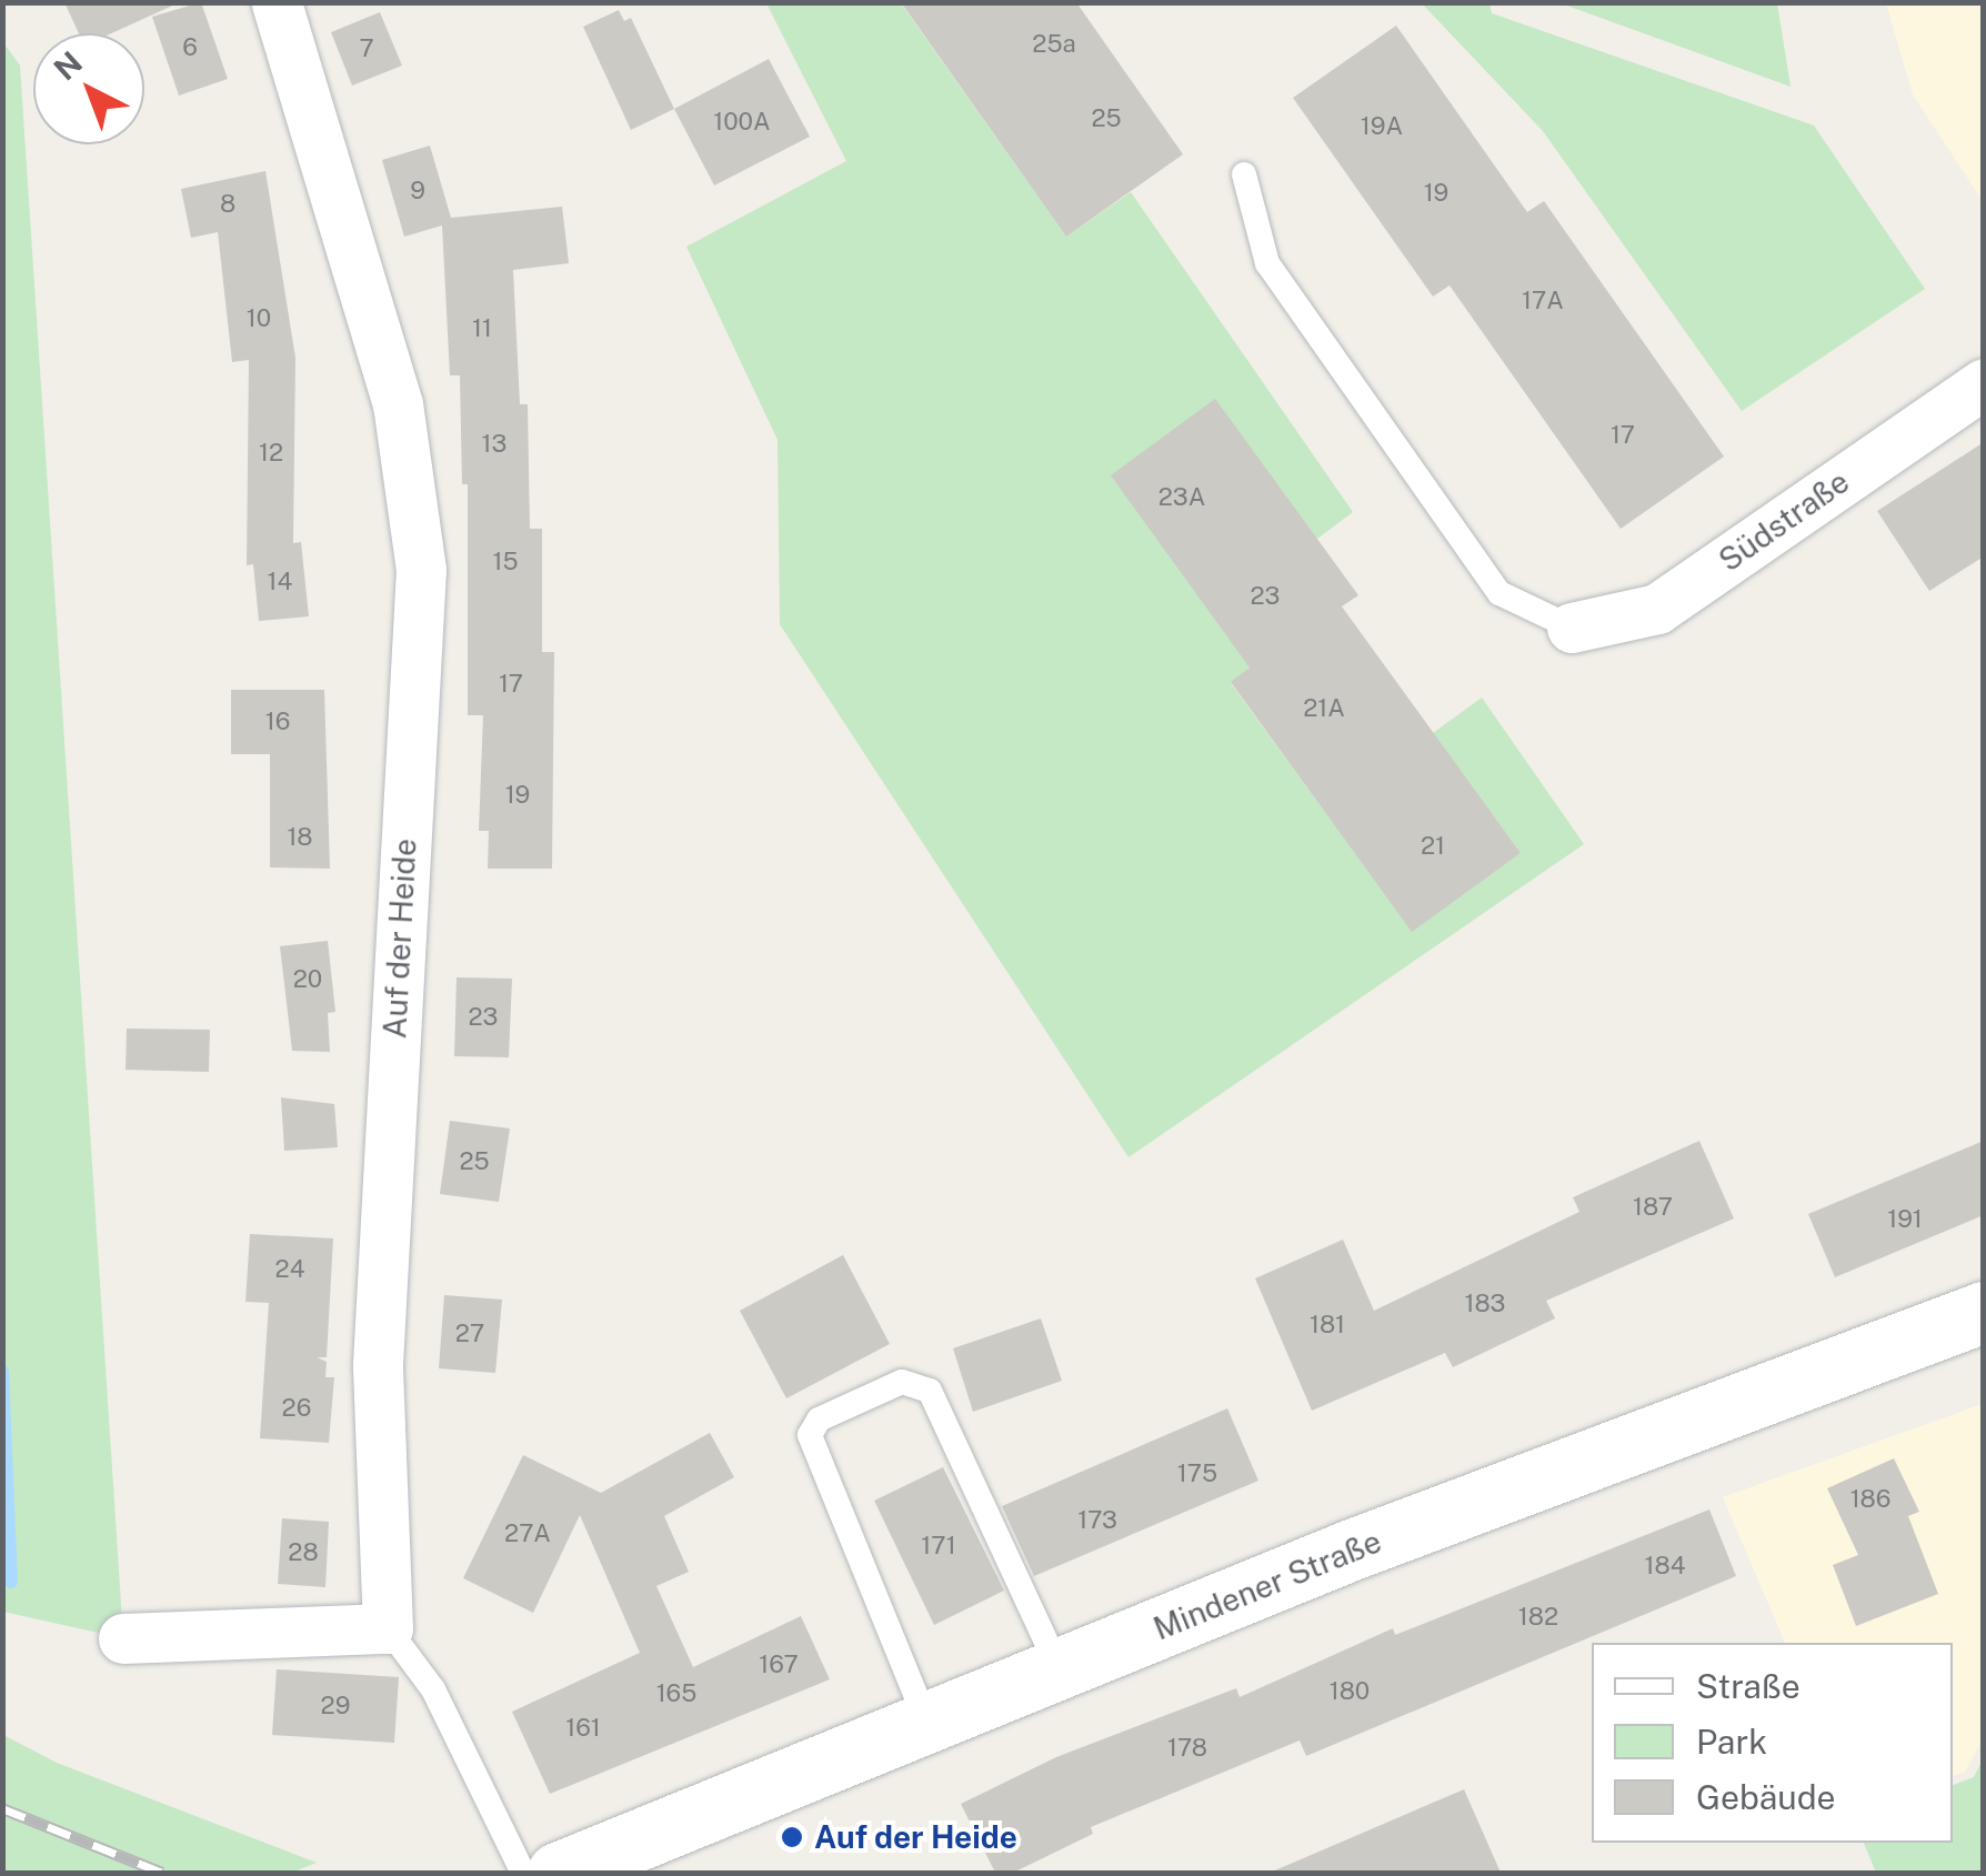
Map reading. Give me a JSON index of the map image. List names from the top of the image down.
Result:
{
  "streets": {
    "main road": ["Mindener Straße"],
    "street": ["Südstraße", "Auf der Heide"]
  },
  "places": ["Auf der Heide"],
  "house_numbers": [
    "25a",
    "6",
    "7",
    "25",
    "100A",
    "19A",
    "9",
    "19",
    "8",
    "17A",
    "10",
    "11",
    "17",
    "13",
    "12",
    "23A",
    "15",
    "14",
    "23",
    "17",
    "21A",
    "16",
    "19",
    "18",
    "21",
    "20",
    "23",
    "25",
    "187",
    "191",
    "24",
    "183",
    "181",
    "27",
    "26",
    "175",
    "186",
    "173",
    "27A",
    "171",
    "28",
    "184",
    "182",
    "167",
    "180",
    "165",
    "29",
    "161",
    "178"
  ],
  "legend": ["Straße", "Park", "Gebäude"],
  "north": "top left"
}
